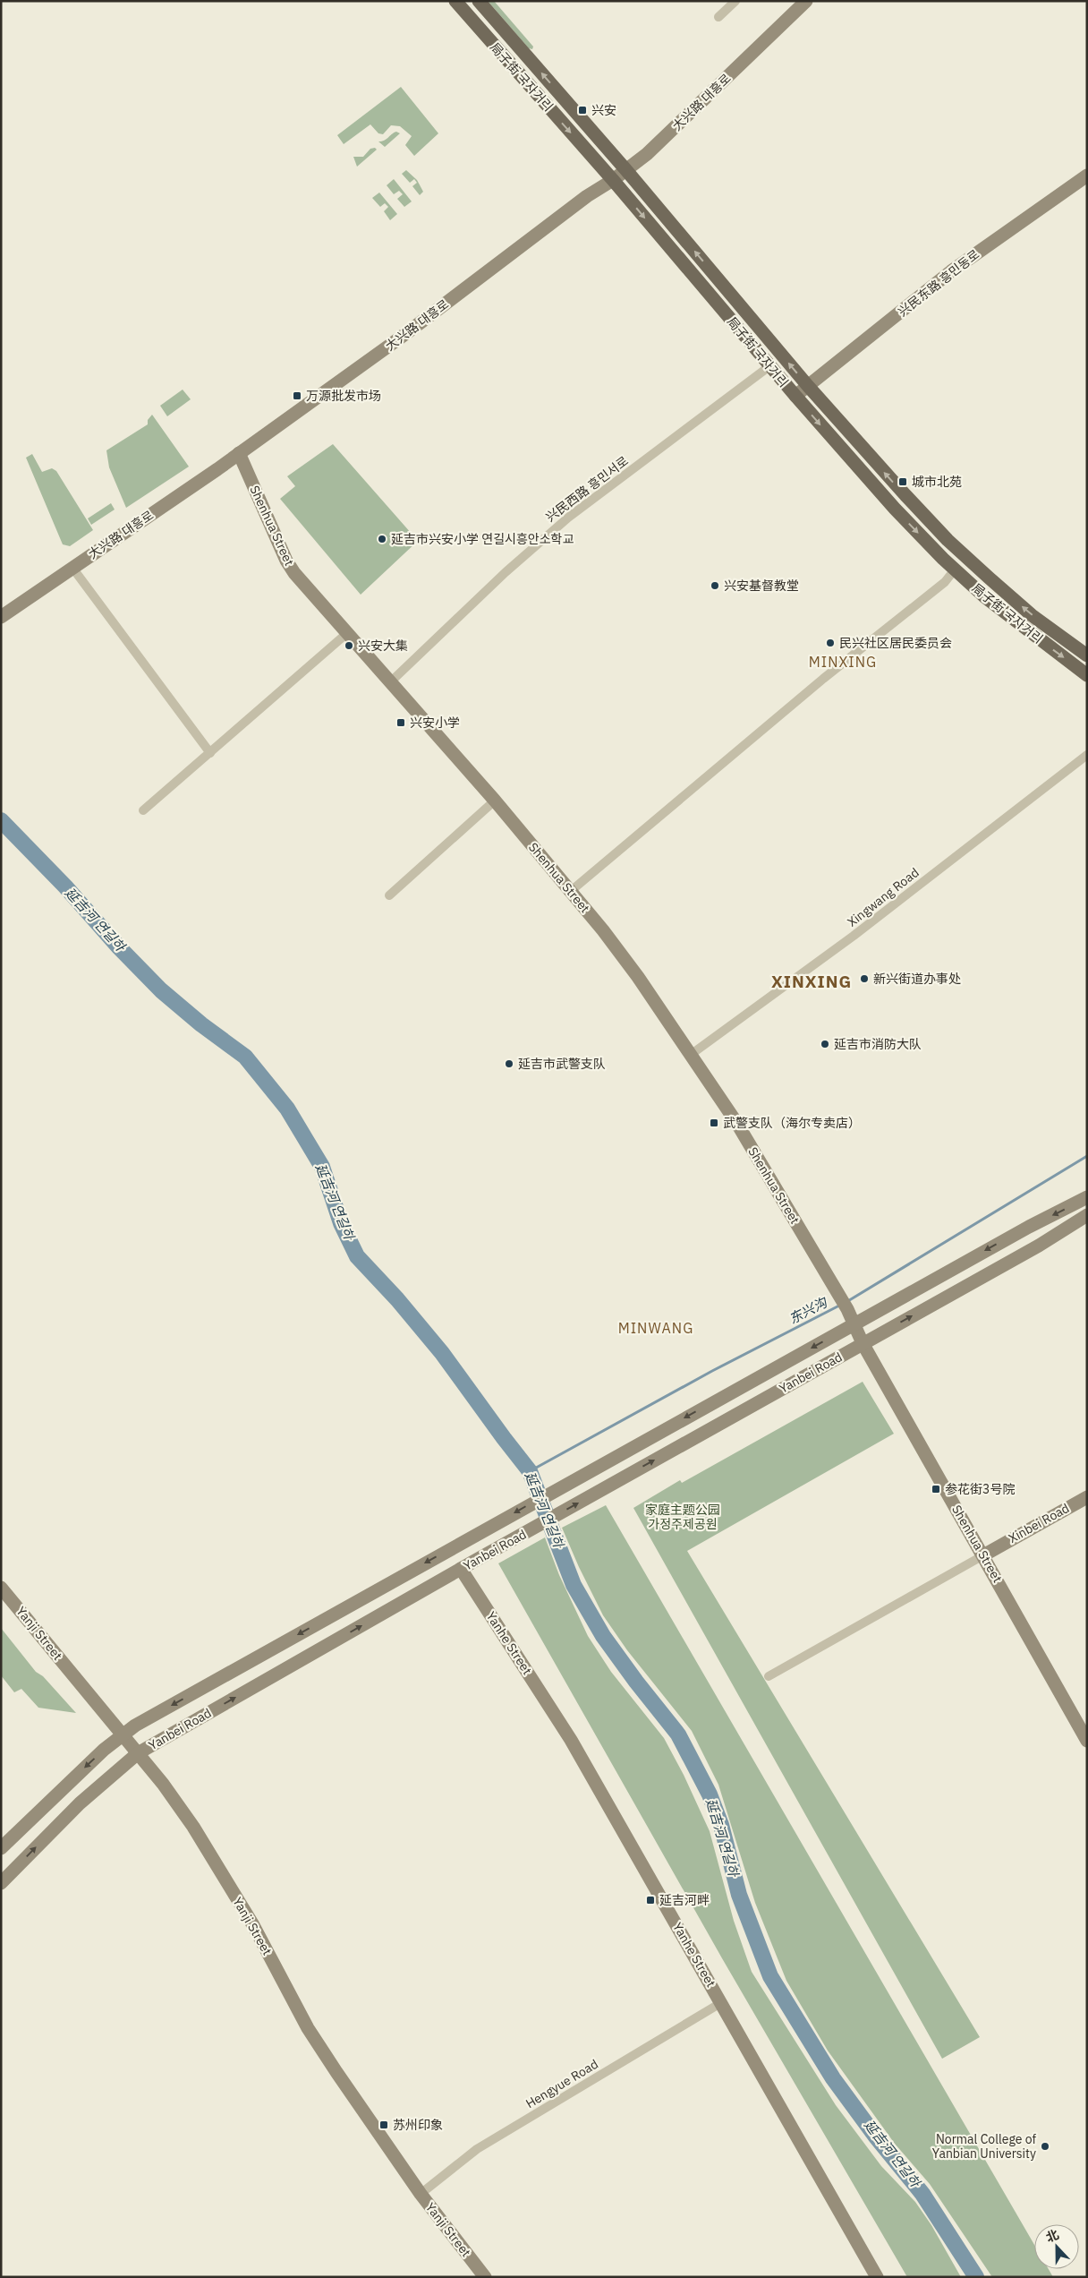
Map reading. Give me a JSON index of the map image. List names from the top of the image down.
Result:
{
  "streets": {
    "main road": [
      "局子街 국자거리",
      "大兴路 대흥로",
      "兴民东路 흥민동로",
      "Shenhua Street",
      "Yanbei Road",
      "Xinbei Road",
      "Yanji Street",
      "Yanhe Street"
    ],
    "street": ["兴民西路 흥민서로", "Xingwang Road", "Hengyue Road"]
  },
  "crossings": [
    ["局子街 국자거리", "大兴路 대흥로"],
    ["局子街 국자거리", "兴民东路 흥민동로"],
    ["局子街 국자거리", "兴民西路 흥민서로"],
    ["大兴路 대흥로", "Shenhua Street"],
    ["兴民西路 흥민서로", "Shenhua Street"],
    ["Shenhua Street", "Xingwang Road"],
    ["Shenhua Street", "Yanbei Road"],
    ["Shenhua Street", "Xinbei Road"],
    ["Yanbei Road", "Yanji Street"],
    ["Yanbei Road", "Yanhe Street"],
    ["Yanji Street", "Hengyue Road"],
    ["Yanhe Street", "Hengyue Road"]
  ],
  "districts": ["MINXING", "XINXING", "MINWANG"],
  "water": ["延吉河 연길하", "东兴沟"],
  "parks": ["家庭主题公园 가정주제공원"],
  "places": {
    "transit": [
      "兴安",
      "万源批发市场",
      "城市北苑",
      "兴安小学",
      "武警支队（海尔专卖店）",
      "参花街3号院",
      "延吉河畔",
      "苏州印象"
    ],
    "other": [
      "延吉市兴安小学 연길시흥안소학교",
      "兴安基督教堂",
      "民兴社区居民委员会",
      "兴安大集",
      "新兴街道办事处",
      "延吉市消防大队",
      "延吉市武警支队",
      "Normal College of Yanbian University"
    ]
  },
  "north": "top"
}
